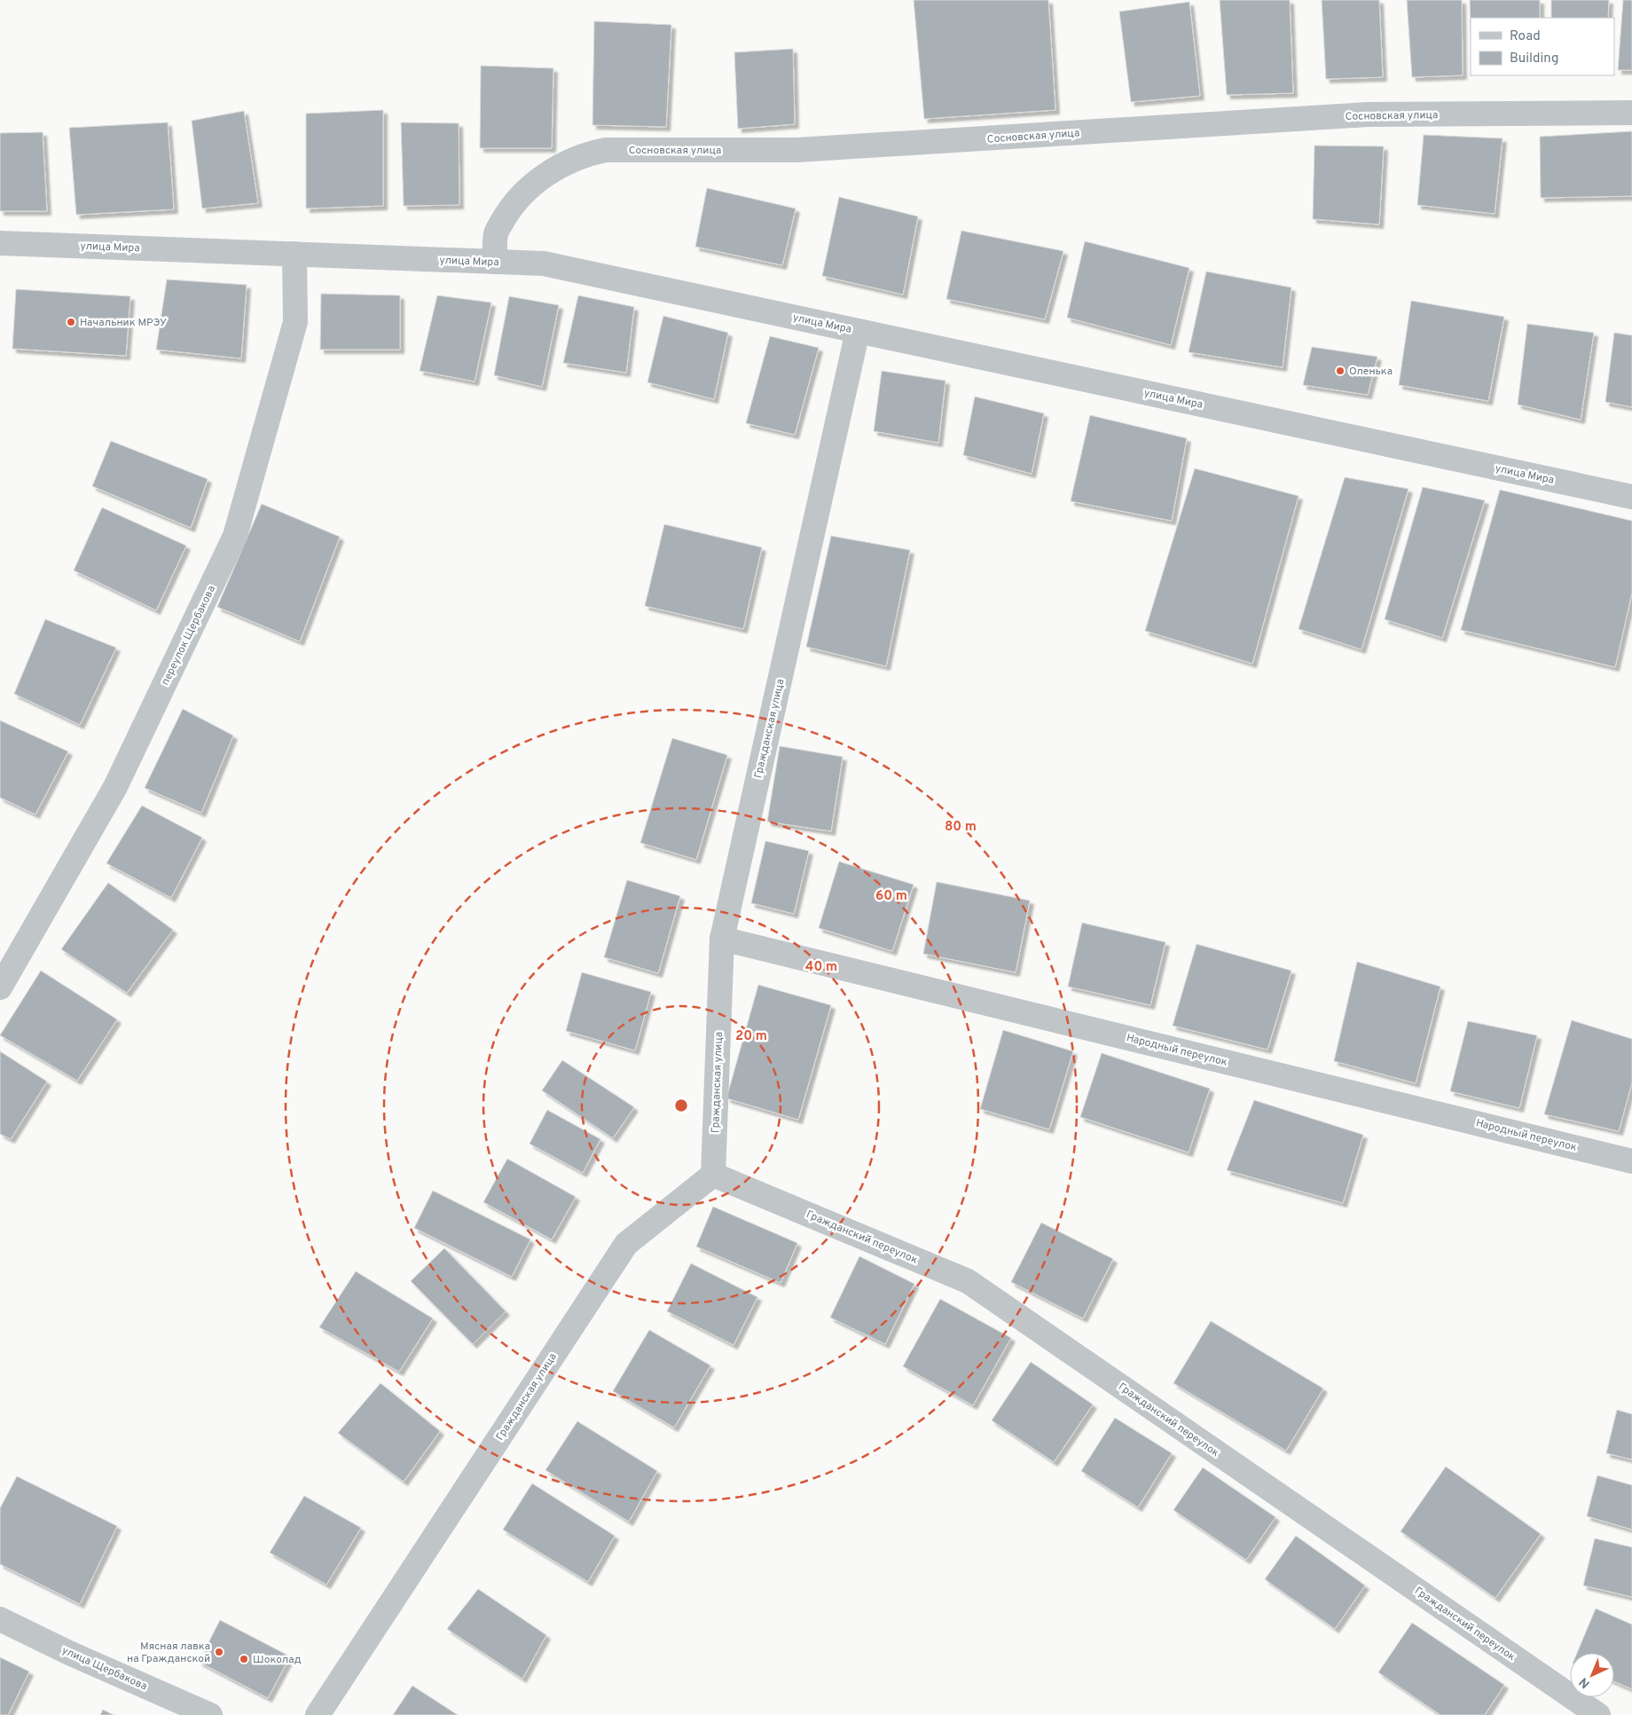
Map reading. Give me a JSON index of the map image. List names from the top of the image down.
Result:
{
  "streets": {
    "street": [
      "Сосновская улица",
      "улица Мира",
      "переулок Щербакова",
      "Гражданская улица",
      "Народный переулок",
      "Гражданский переулок",
      "улица Щербакова"
    ]
  },
  "crossings": [
    ["Сосновская улица", "улица Мира"],
    ["улица Мира", "переулок Щербакова"],
    ["улица Мира", "Гражданская улица"],
    ["Гражданская улица", "Народный переулок"],
    ["Гражданская улица", "Гражданский переулок"]
  ],
  "places": [
    "Начальник МРЭУ",
    "Оленька",
    "Мясная лавка на Гражданской",
    "Шоколад"
  ],
  "legend": ["Road", "Building"],
  "north": "bottom left",
  "rings": [
    "80 m",
    "60 m",
    "40 m",
    "20 m"
  ]
}
